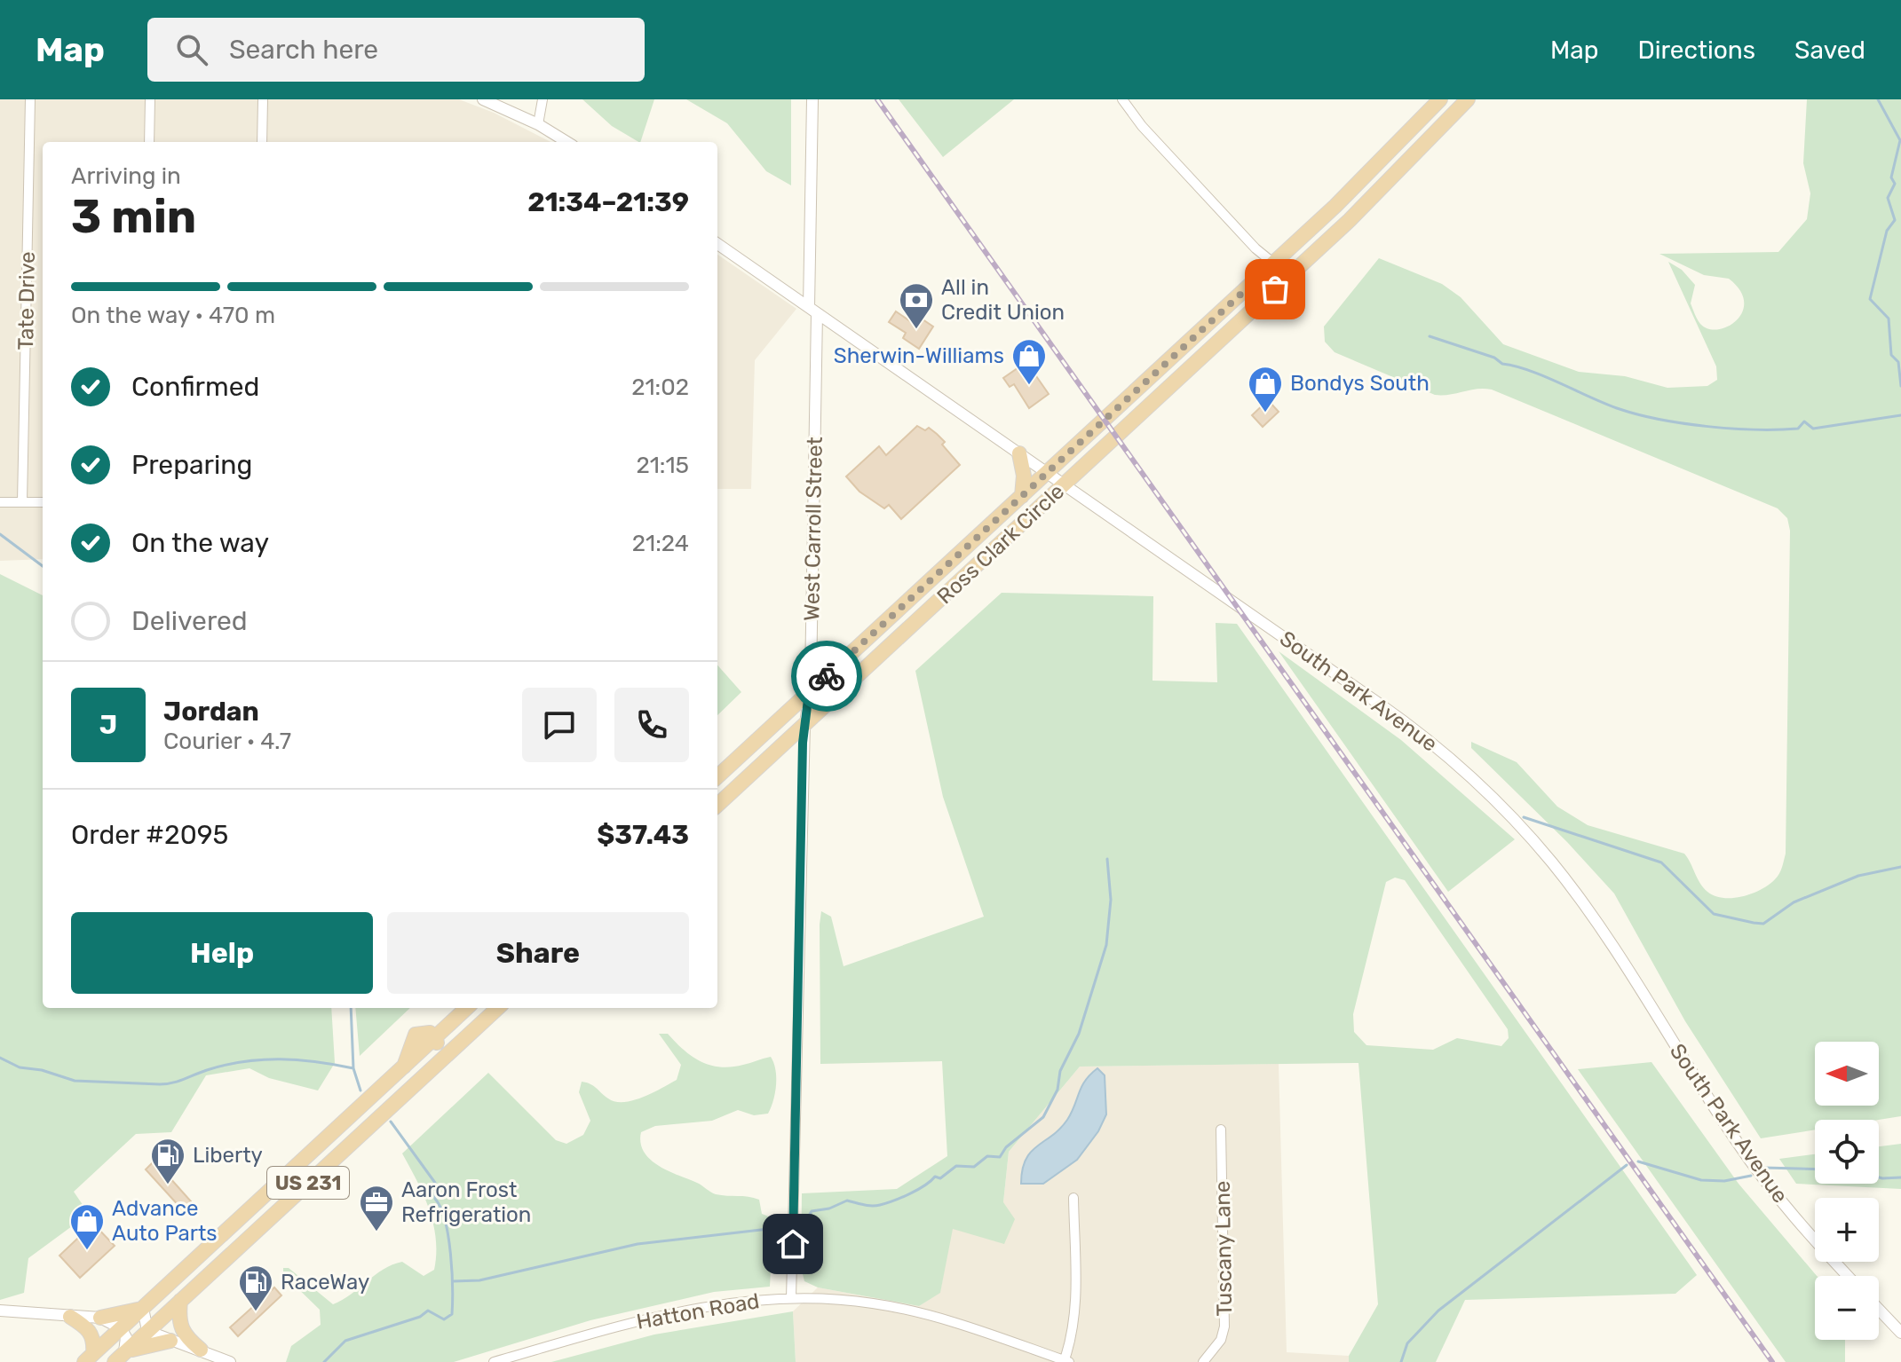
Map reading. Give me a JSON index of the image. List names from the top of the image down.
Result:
{
  "streets": {
    "highway": ["Ross Clark Circle", "US 231"],
    "street": [
      "Tate Drive",
      "West Carroll Street",
      "South Park Avenue",
      "Tuscany Lane",
      "Hatton Road"
    ]
  },
  "crossings": [
    ["West Carroll Street", "Ross Clark Circle"],
    ["West Carroll Street", "South Park Avenue"],
    ["West Carroll Street", "Hatton Road"],
    ["Ross Clark Circle", "South Park Avenue"]
  ],
  "places": {
    "bank": ["All in Credit Union"],
    "shop": ["Sherwin-Williams", "Bondys South", "Advance Auto Parts"],
    "fuel station": ["Liberty", "RaceWay"],
    "office": ["Aaron Frost Refrigeration"]
  },
  "north": "left",
  "page": {
    "header": "Map",
    "search": "Search here",
    "nav": ["Map", "Directions", "Saved"],
    "heading": ["3 min", "Arriving in", "21:34–21:39"],
    "panel": [
      "Jordan",
      "Courier · 4.7",
      "Order #2095",
      "$37.43"
    ],
    "bar": "On the way · 470 m",
    "list": [
      ["Confirmed", "21:02"],
      ["Preparing", "21:15"],
      ["On the way", "21:24"],
      "Delivered"
    ],
    "round": "J",
    "buttons": ["Help", "Share"],
    "map_buttons": ["+", "−"]
  }
}
